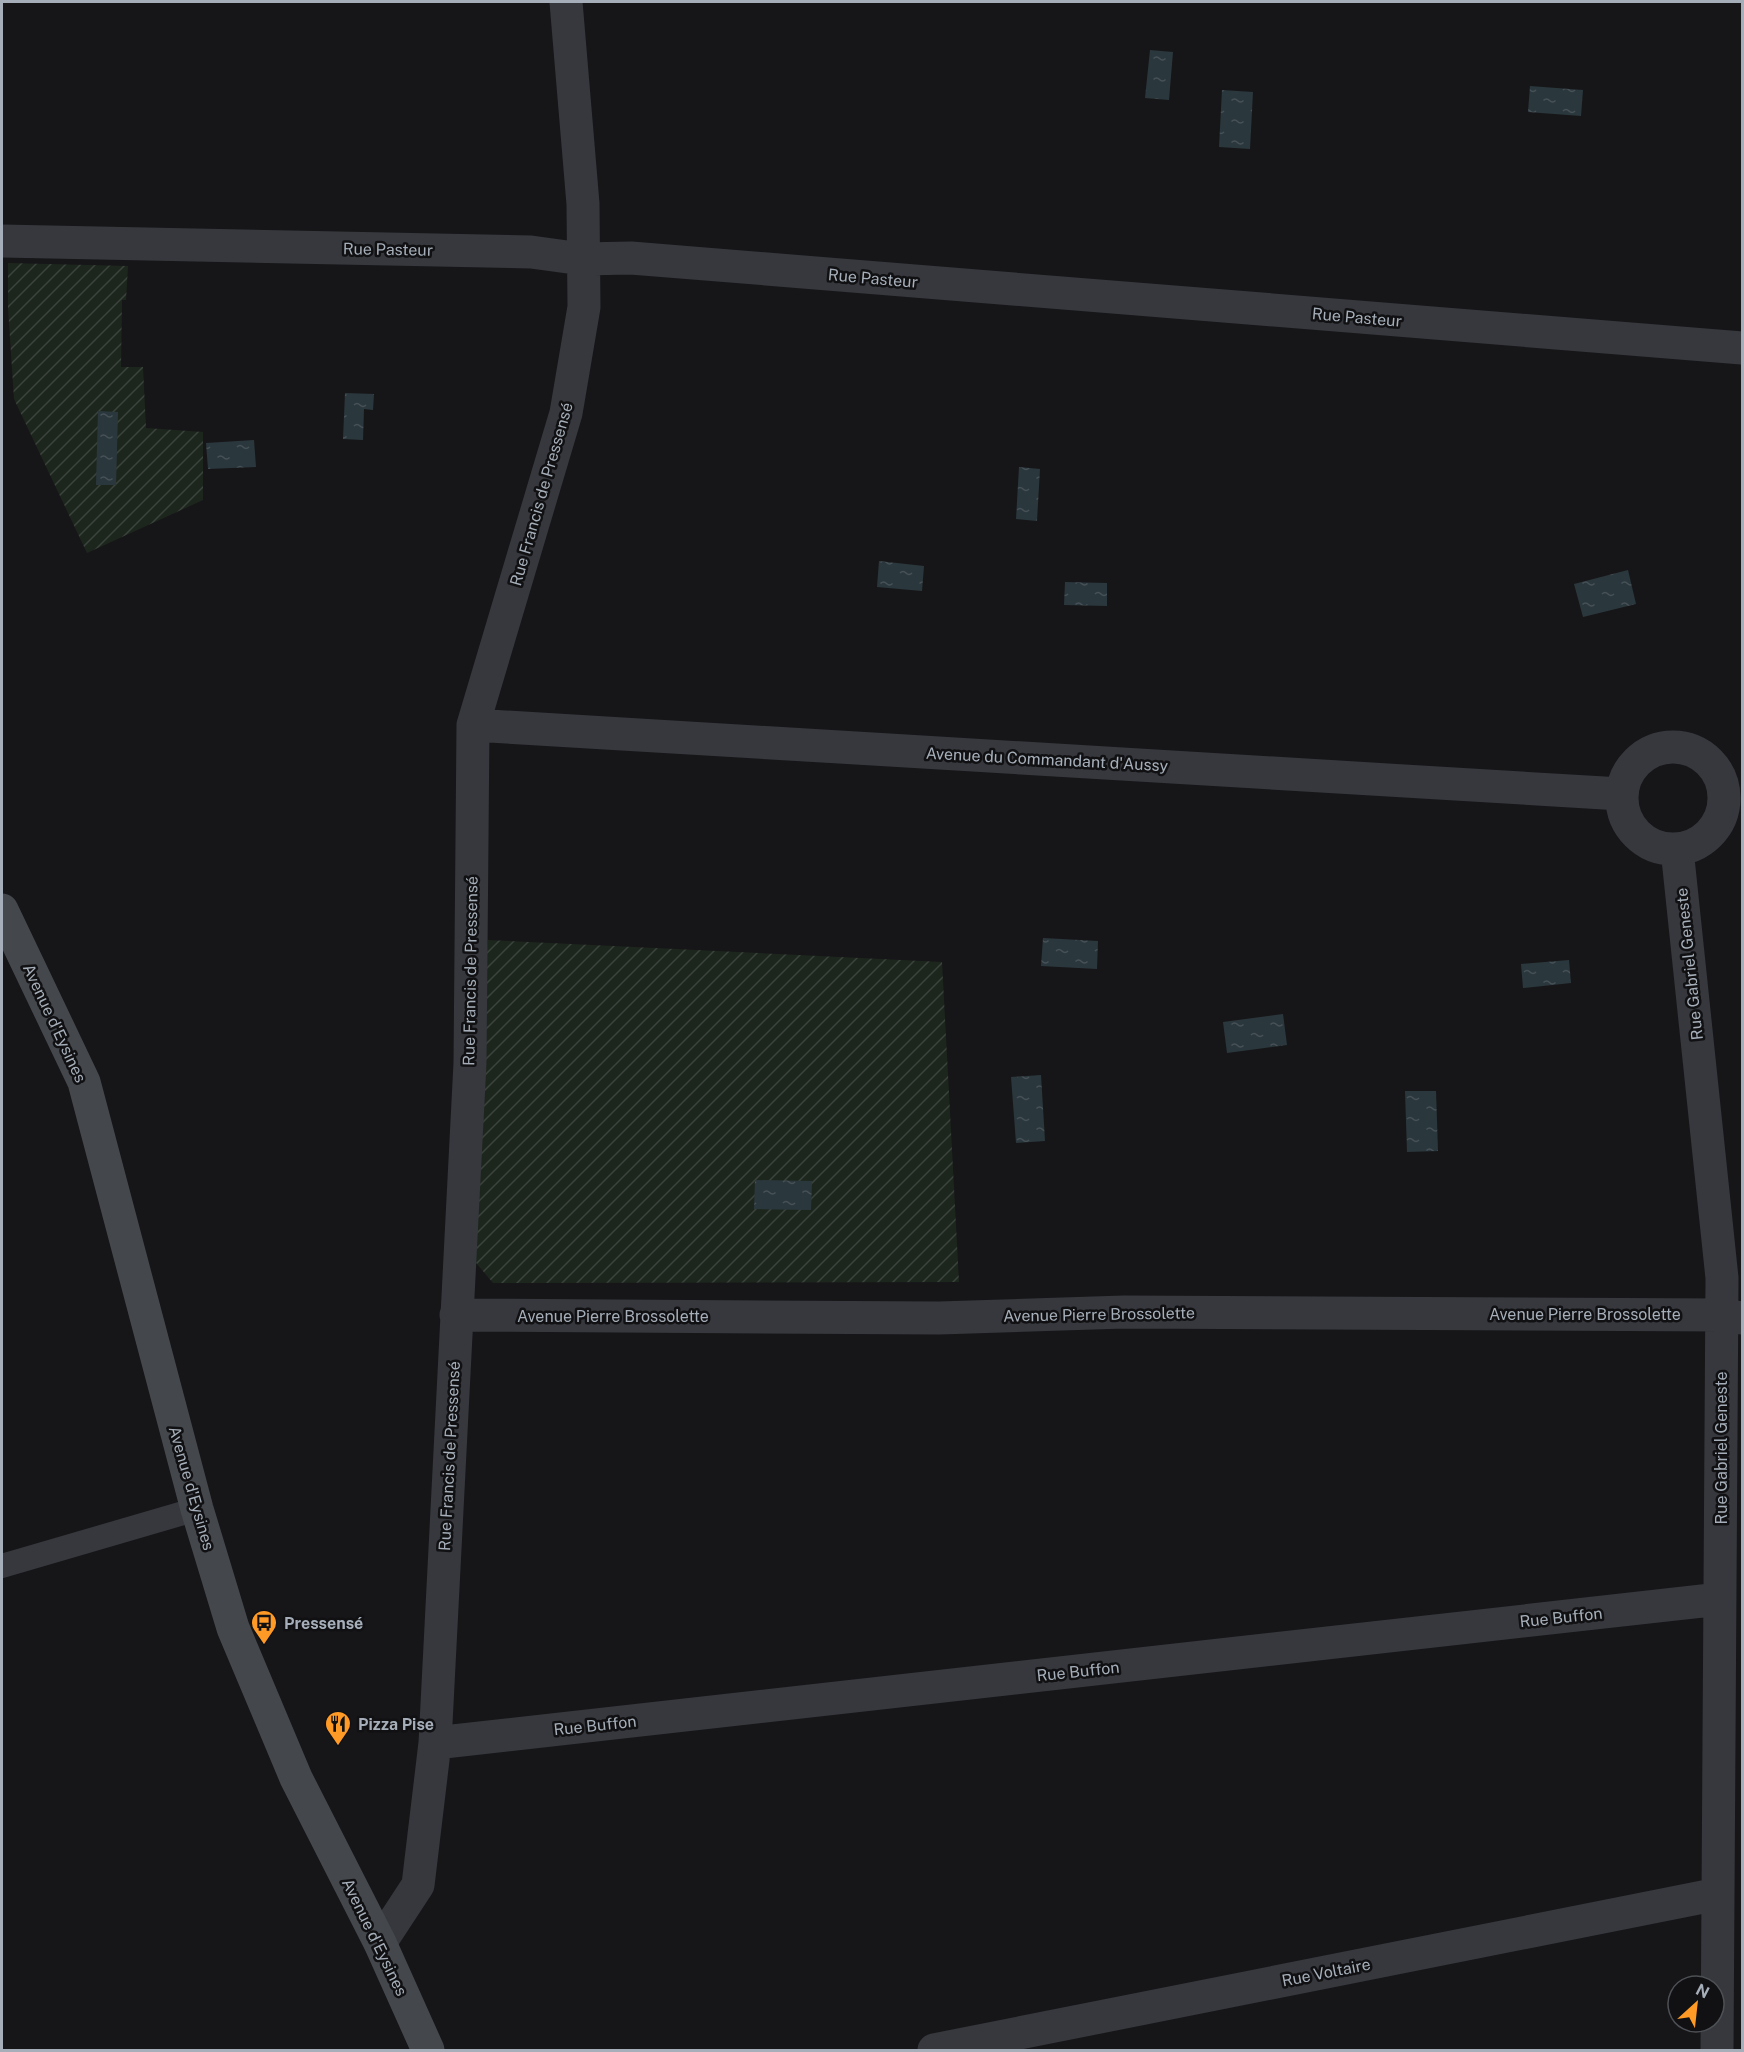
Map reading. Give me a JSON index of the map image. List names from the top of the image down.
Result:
{
  "streets": {
    "street": [
      "Rue Pasteur",
      "Rue Francis de Pressensé",
      "Avenue du Commandant d'Aussy",
      "Rue Gabriel Geneste",
      "Avenue d'Eysines",
      "Avenue Pierre Brossolette",
      "Rue Buffon",
      "Rue Voltaire"
    ]
  },
  "crossings": [
    ["Rue Pasteur", "Rue Francis de Pressensé"],
    ["Rue Francis de Pressensé", "Avenue du Commandant d'Aussy"],
    ["Rue Francis de Pressensé", "Avenue d'Eysines"],
    ["Rue Francis de Pressensé", "Avenue Pierre Brossolette"],
    ["Rue Francis de Pressensé", "Rue Buffon"],
    ["Avenue du Commandant d'Aussy", "Rue Gabriel Geneste"],
    ["Rue Gabriel Geneste", "Avenue Pierre Brossolette"],
    ["Rue Gabriel Geneste", "Rue Buffon"],
    ["Rue Gabriel Geneste", "Rue Voltaire"]
  ],
  "places": {
    "bus stop": ["Pressensé"],
    "restaurant": ["Pizza Pise"]
  },
  "north": "top right"
}
